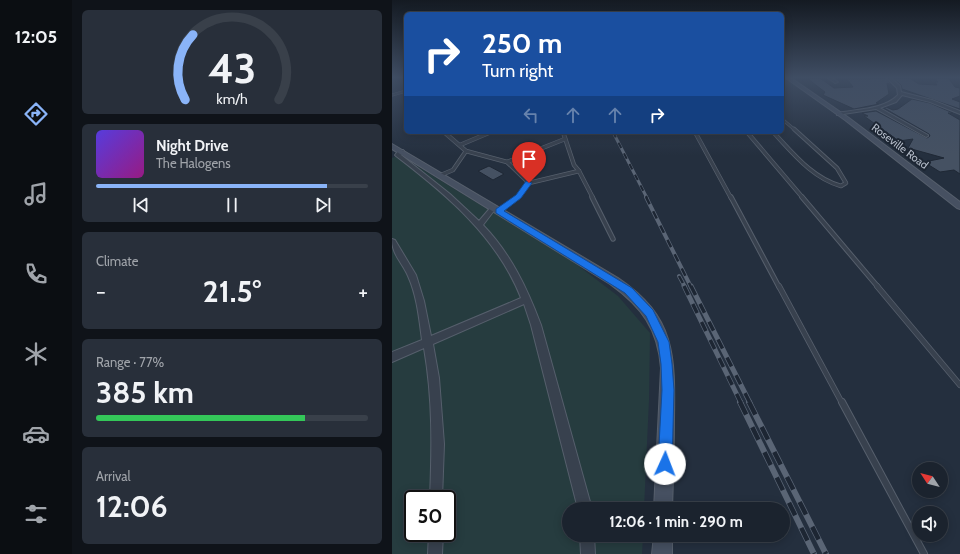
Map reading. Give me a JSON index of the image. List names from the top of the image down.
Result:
{
  "streets": {
    "main road": ["Roseville Road"]
  },
  "north": "top left",
  "page": {
    "tabs": "12:05",
    "turn": ["250 m", "Turn right"],
    "song": ["Night Drive", "The Halogens"],
    "tile": [
      "Climate",
      ["Range · 77%", "385 km"],
      ["Arrival", "12:06"]
    ],
    "heat": ["−", "21.5°", "+"],
    "limit": "50",
    "trip": "12:06 · 1 min · 290 m",
    "gauge": ["43", "km/h"]
  }
}
